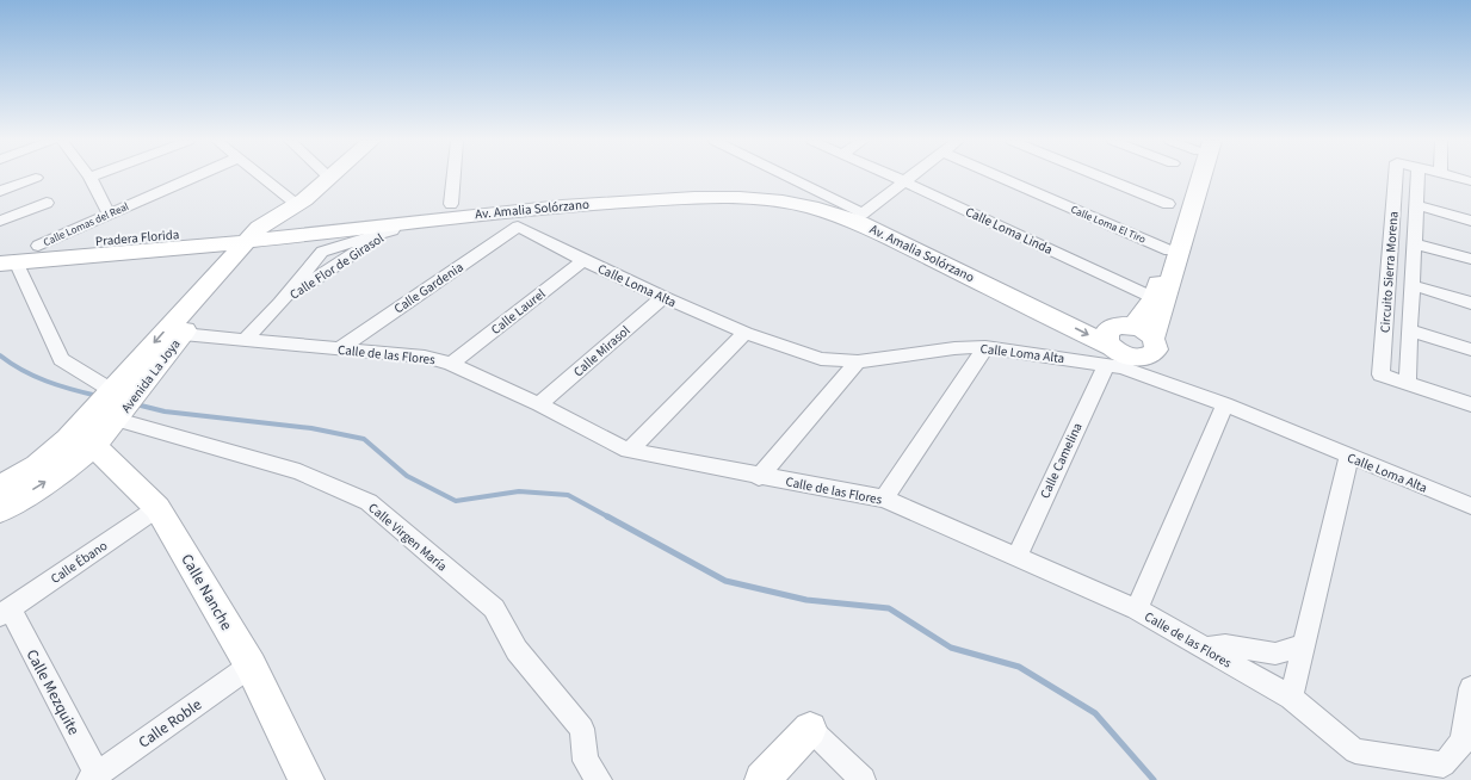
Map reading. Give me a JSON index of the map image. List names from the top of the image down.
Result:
{
  "streets": {
    "main road": [
      "Av. Amalia Solórzano",
      "Pradera Florida",
      "Avenida La Joya",
      "Calle Nanche"
    ],
    "street": [
      "Calle Lomas del Real",
      "Calle Loma El Tiro",
      "Calle Loma Linda",
      "Calle Flor de Girasol",
      "Circuito Sierra Morena",
      "Calle Loma Alta",
      "Calle Gardenia",
      "Calle Laurel",
      "Calle Mirasol",
      "Calle de las Flores",
      "Calle Camelina",
      "Calle Virgen María",
      "Calle Ébano",
      "Calle Mezquite",
      "Calle Roble"
    ]
  },
  "crossings": [
    ["Av. Amalia Solórzano", "Pradera Florida"],
    ["Av. Amalia Solórzano", "Calle Loma Alta"],
    ["Av. Amalia Solórzano", "Avenida La Joya"],
    ["Av. Amalia Solórzano", "Calle Camelina"],
    ["Calle Lomas del Real", "Pradera Florida"],
    ["Pradera Florida", "Avenida La Joya"],
    ["Pradera Florida", "Calle Virgen María"],
    ["Calle Flor de Girasol", "Calle de las Flores"],
    ["Calle Loma Alta", "Calle Gardenia"],
    ["Calle Loma Alta", "Calle Laurel"],
    ["Calle Loma Alta", "Calle Mirasol"],
    ["Calle Loma Alta", "Calle Camelina"],
    ["Calle Gardenia", "Calle de las Flores"],
    ["Calle Laurel", "Calle de las Flores"],
    ["Calle Mirasol", "Calle de las Flores"],
    ["Calle de las Flores", "Avenida La Joya"],
    ["Calle de las Flores", "Calle Camelina"],
    ["Avenida La Joya", "Calle Virgen María"],
    ["Avenida La Joya", "Calle Nanche"],
    ["Calle Ébano", "Calle Nanche"],
    ["Calle Ébano", "Calle Mezquite"],
    ["Calle Nanche", "Calle Roble"],
    ["Calle Mezquite", "Calle Roble"]
  ]
}
